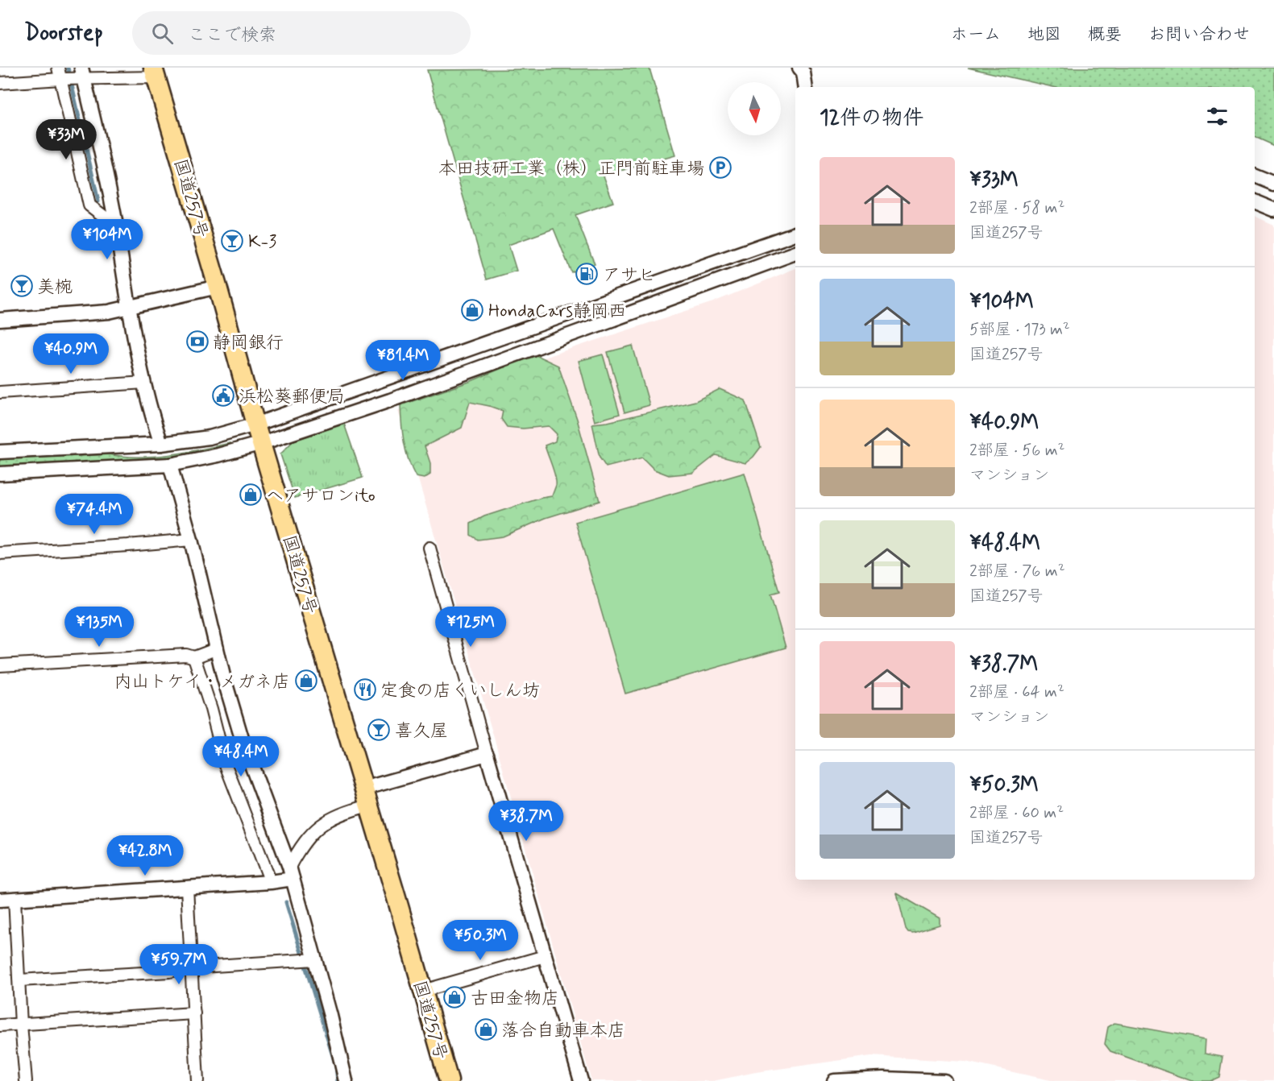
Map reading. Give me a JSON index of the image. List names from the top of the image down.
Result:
{
  "streets": {
    "highway": ["国道257号"]
  },
  "places": {
    "parking": ["本田技研工業（株）正門前駐車場"],
    "bar": ["K-3", "美椀", "喜久屋"],
    "fuel station": ["アサヒ"],
    "shop": [
      "HondaCars静岡西",
      "ヘアサロンito",
      "内山トケイ・メガネ店",
      "古田金物店",
      "落合自動車本店"
    ],
    "bank": ["静岡銀行"],
    "public building": ["浜松葵郵便局"],
    "restaurant": ["定食の店くいしん坊"]
  },
  "north": "bottom",
  "page": {
    "header": "Doorstep",
    "search": "ここで検索",
    "nav": [
      "ホーム",
      "地図",
      "概要",
      "お問い合わせ"
    ],
    "heading": "12件の物件",
    "price": [
      "¥33M",
      "¥104M",
      "¥40.9M",
      "¥81.4M",
      "¥74.4M",
      "¥135M",
      "¥125M",
      "¥48.4M",
      "¥38.7M",
      "¥42.8M",
      "¥50.3M",
      "¥59.7M"
    ],
    "list": [
      {
        "name": "¥33M",
        "note": "2部屋 · 58 m² · 国道257号"
      },
      {
        "name": "¥104M",
        "note": "5部屋 · 173 m² · 国道257号"
      },
      {
        "name": "¥40.9M",
        "note": "2部屋 · 56 m² · マンション"
      },
      {
        "name": "¥48.4M",
        "note": "2部屋 · 76 m² · 国道257号"
      },
      {
        "name": "¥38.7M",
        "note": "2部屋 · 64 m² · マンション"
      },
      {
        "name": "¥50.3M",
        "note": "2部屋 · 60 m² · 国道257号"
      }
    ]
  }
}
